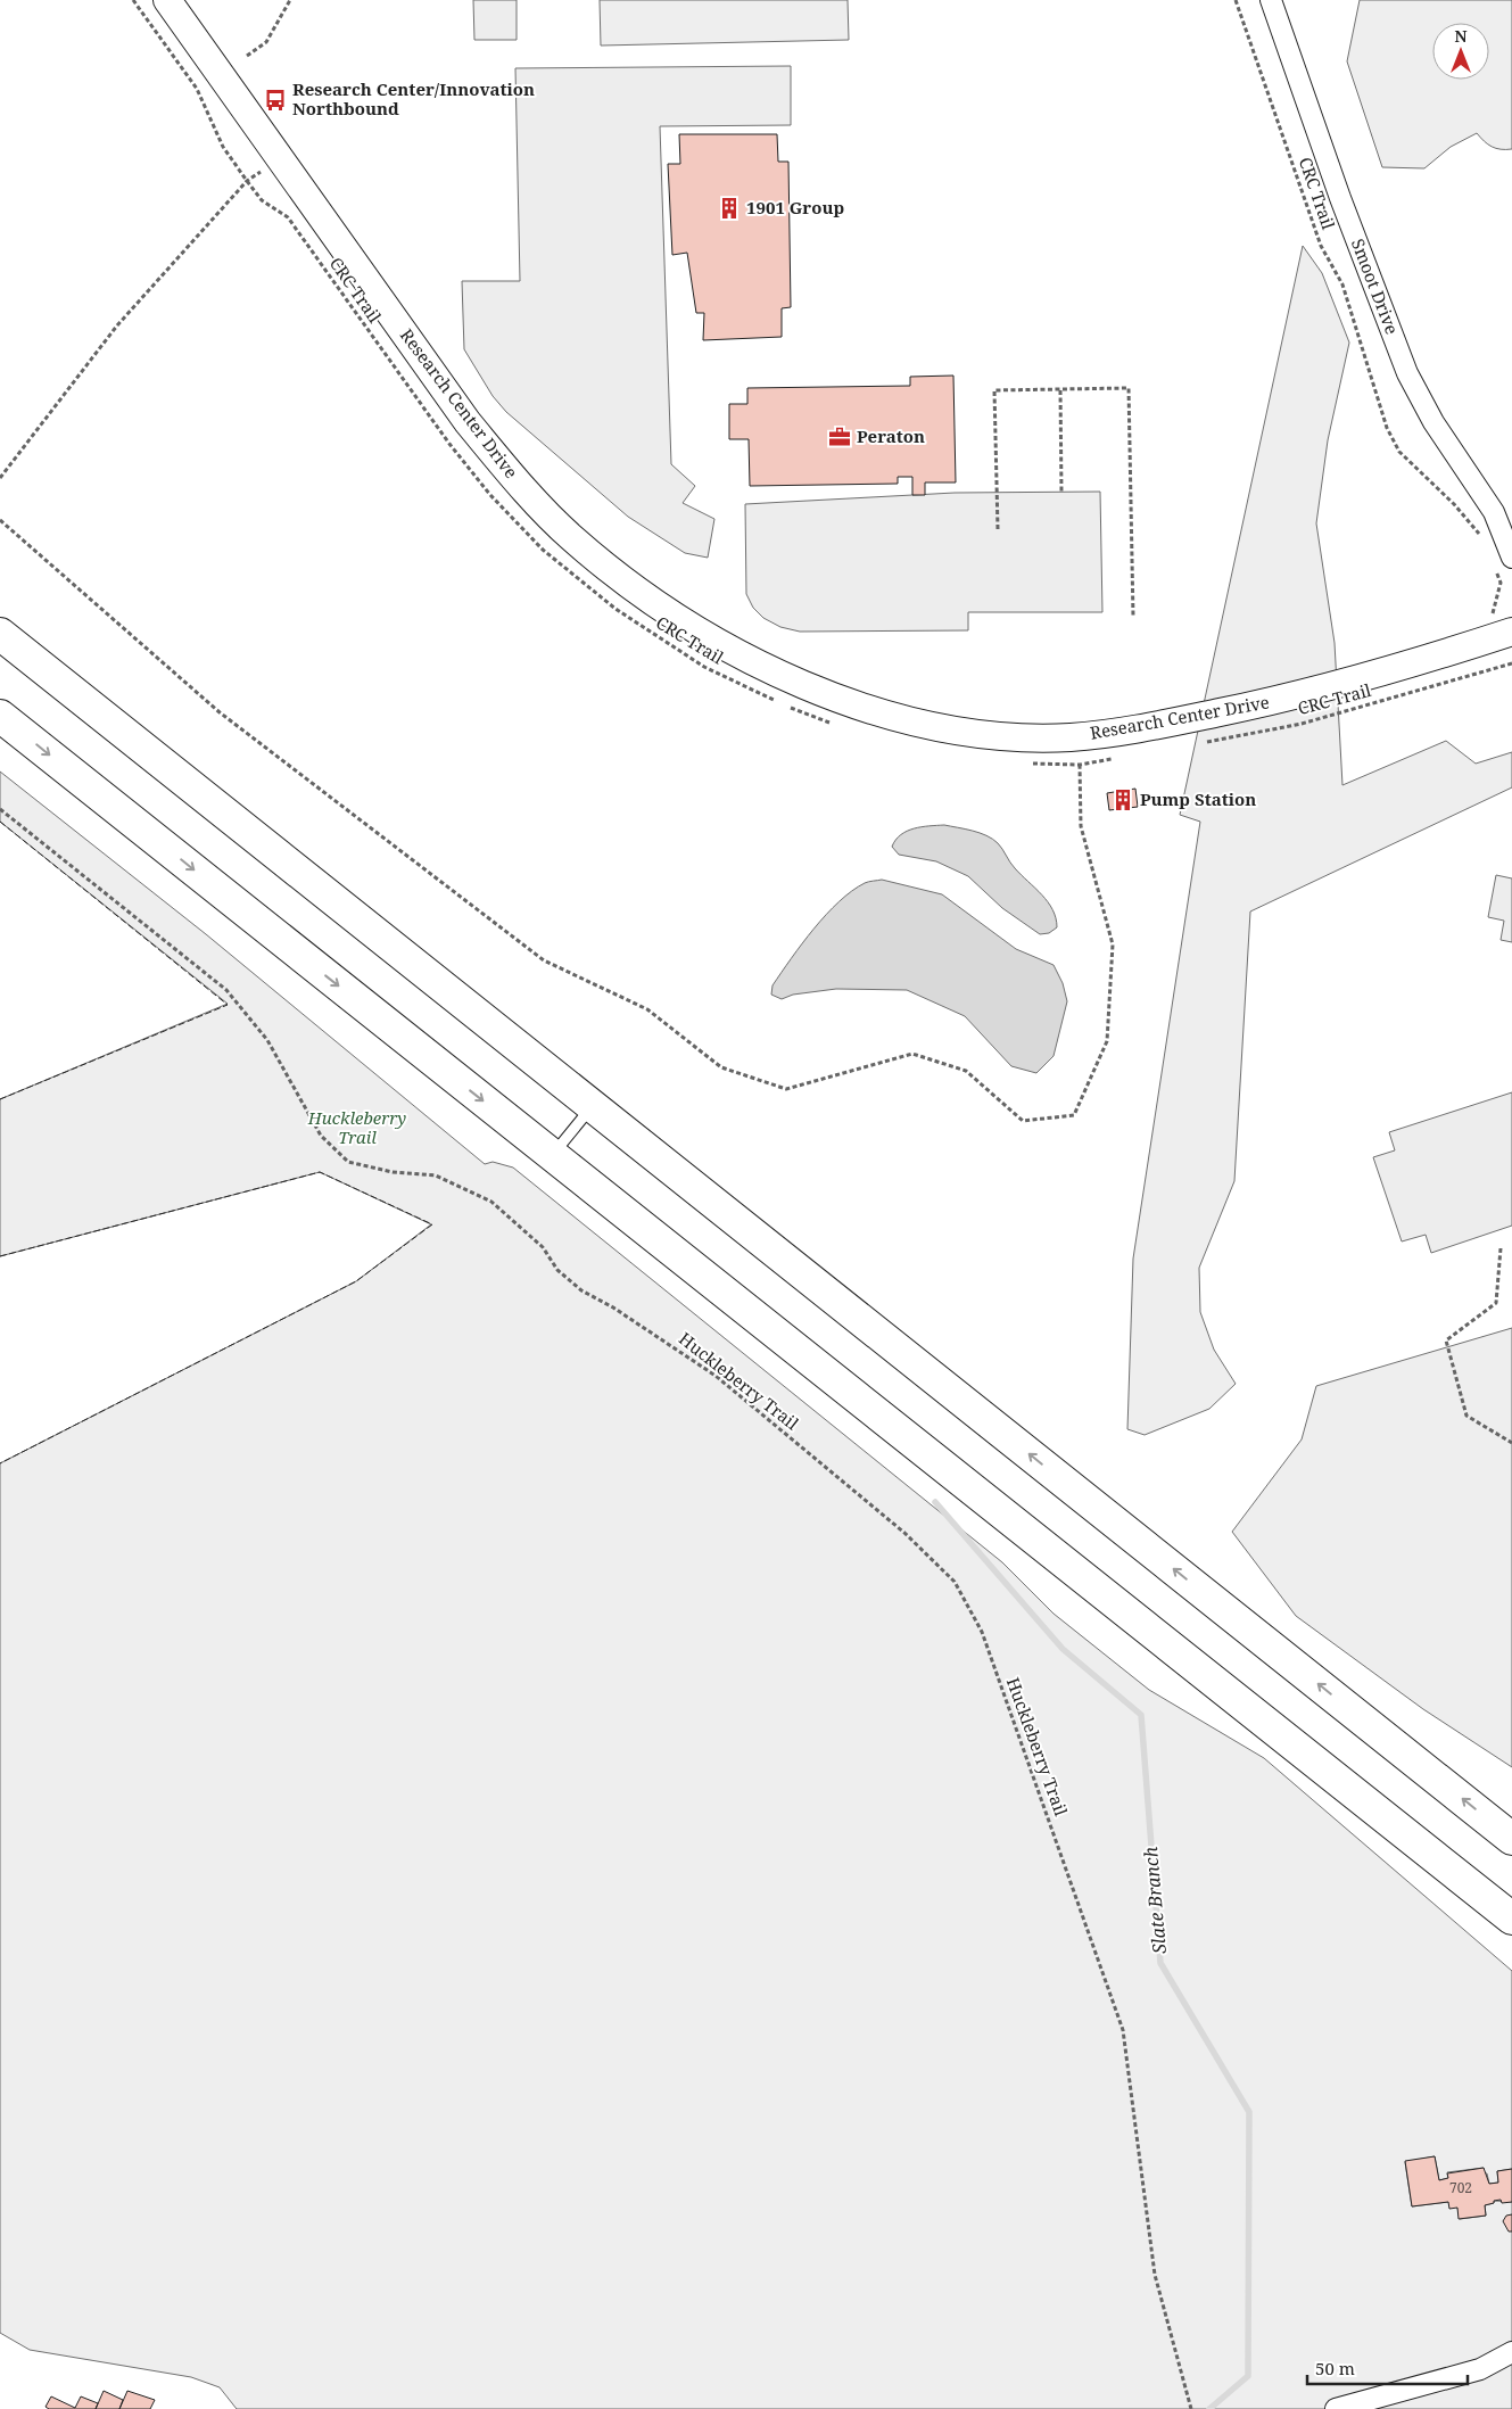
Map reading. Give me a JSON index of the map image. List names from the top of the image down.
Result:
{
  "streets": {
    "main road": ["Research Center Drive"],
    "street": ["Smoot Drive"],
    "path": ["CRC Trail", "Huckleberry Trail"]
  },
  "water": ["Slate Branch"],
  "parks": ["Huckleberry Trail"],
  "places": {
    "bus stop": ["Research Center/Innovation Northbound"],
    "building": ["1901 Group", "Pump Station"],
    "office": ["Peraton"]
  },
  "house_numbers": ["702"],
  "scale_bar": "50 m",
  "north": "top"
}
